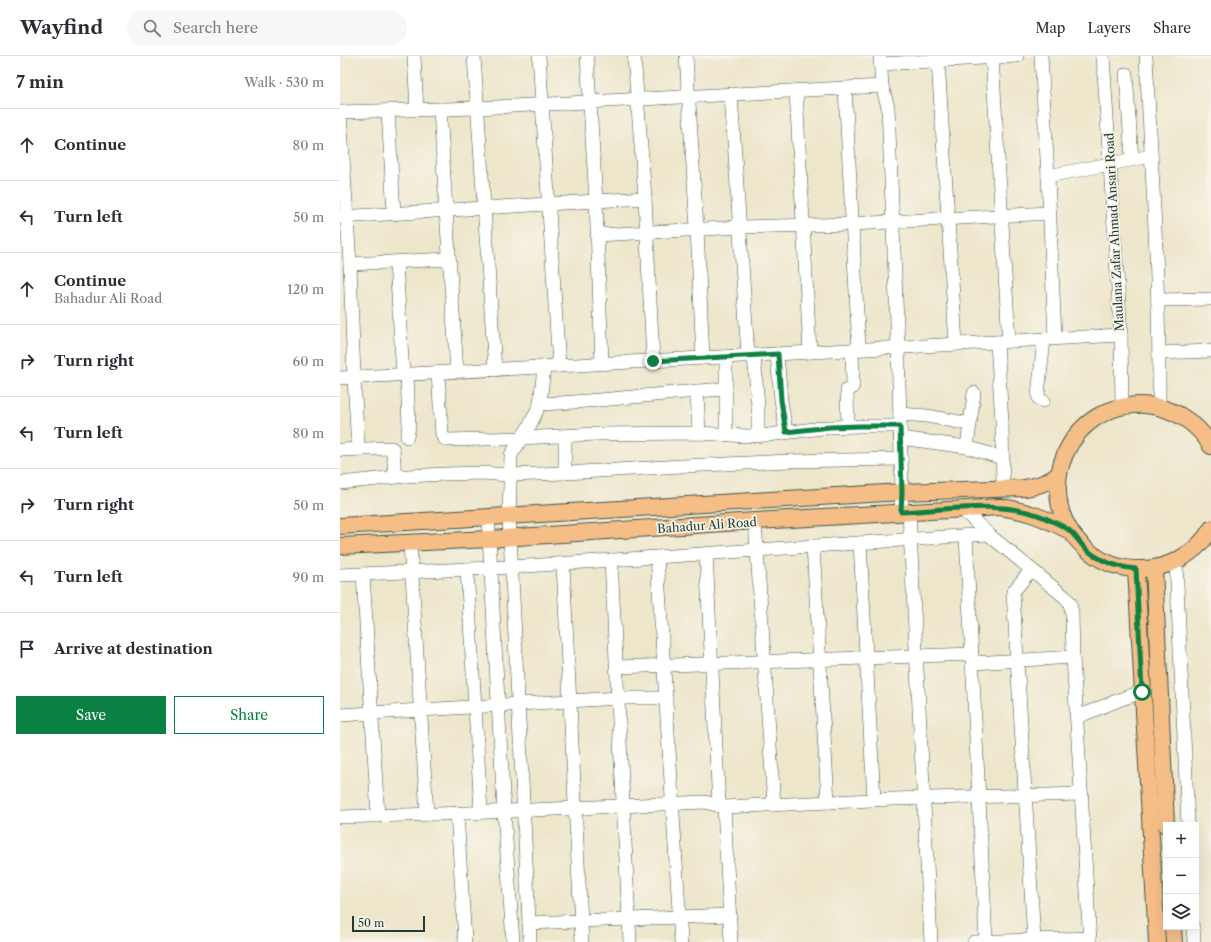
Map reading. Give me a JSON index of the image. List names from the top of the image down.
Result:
{
  "streets": {
    "main road": ["Bahadur Ali Road"],
    "street": ["Maulana Zafar Ahmad Ansari Road"]
  },
  "scale_bar": "50 m",
  "page": {
    "header": "Wayfind",
    "search": "Search here",
    "nav": ["Map", "Layers", "Share"],
    "heading": ["7 min", "Walk · 530 m"],
    "list": [
      ["Continue", "80 m"],
      ["Turn left", "50 m"],
      ["Continue", "Bahadur Ali Road", "120 m"],
      ["Turn right", "60 m"],
      ["Turn left", "80 m"],
      ["Turn right", "50 m"],
      ["Turn left", "90 m"],
      "Arrive at destination"
    ],
    "buttons": ["Save", "Share"],
    "map_buttons": ["+", "−"],
    "scale": "50 m"
  }
}
